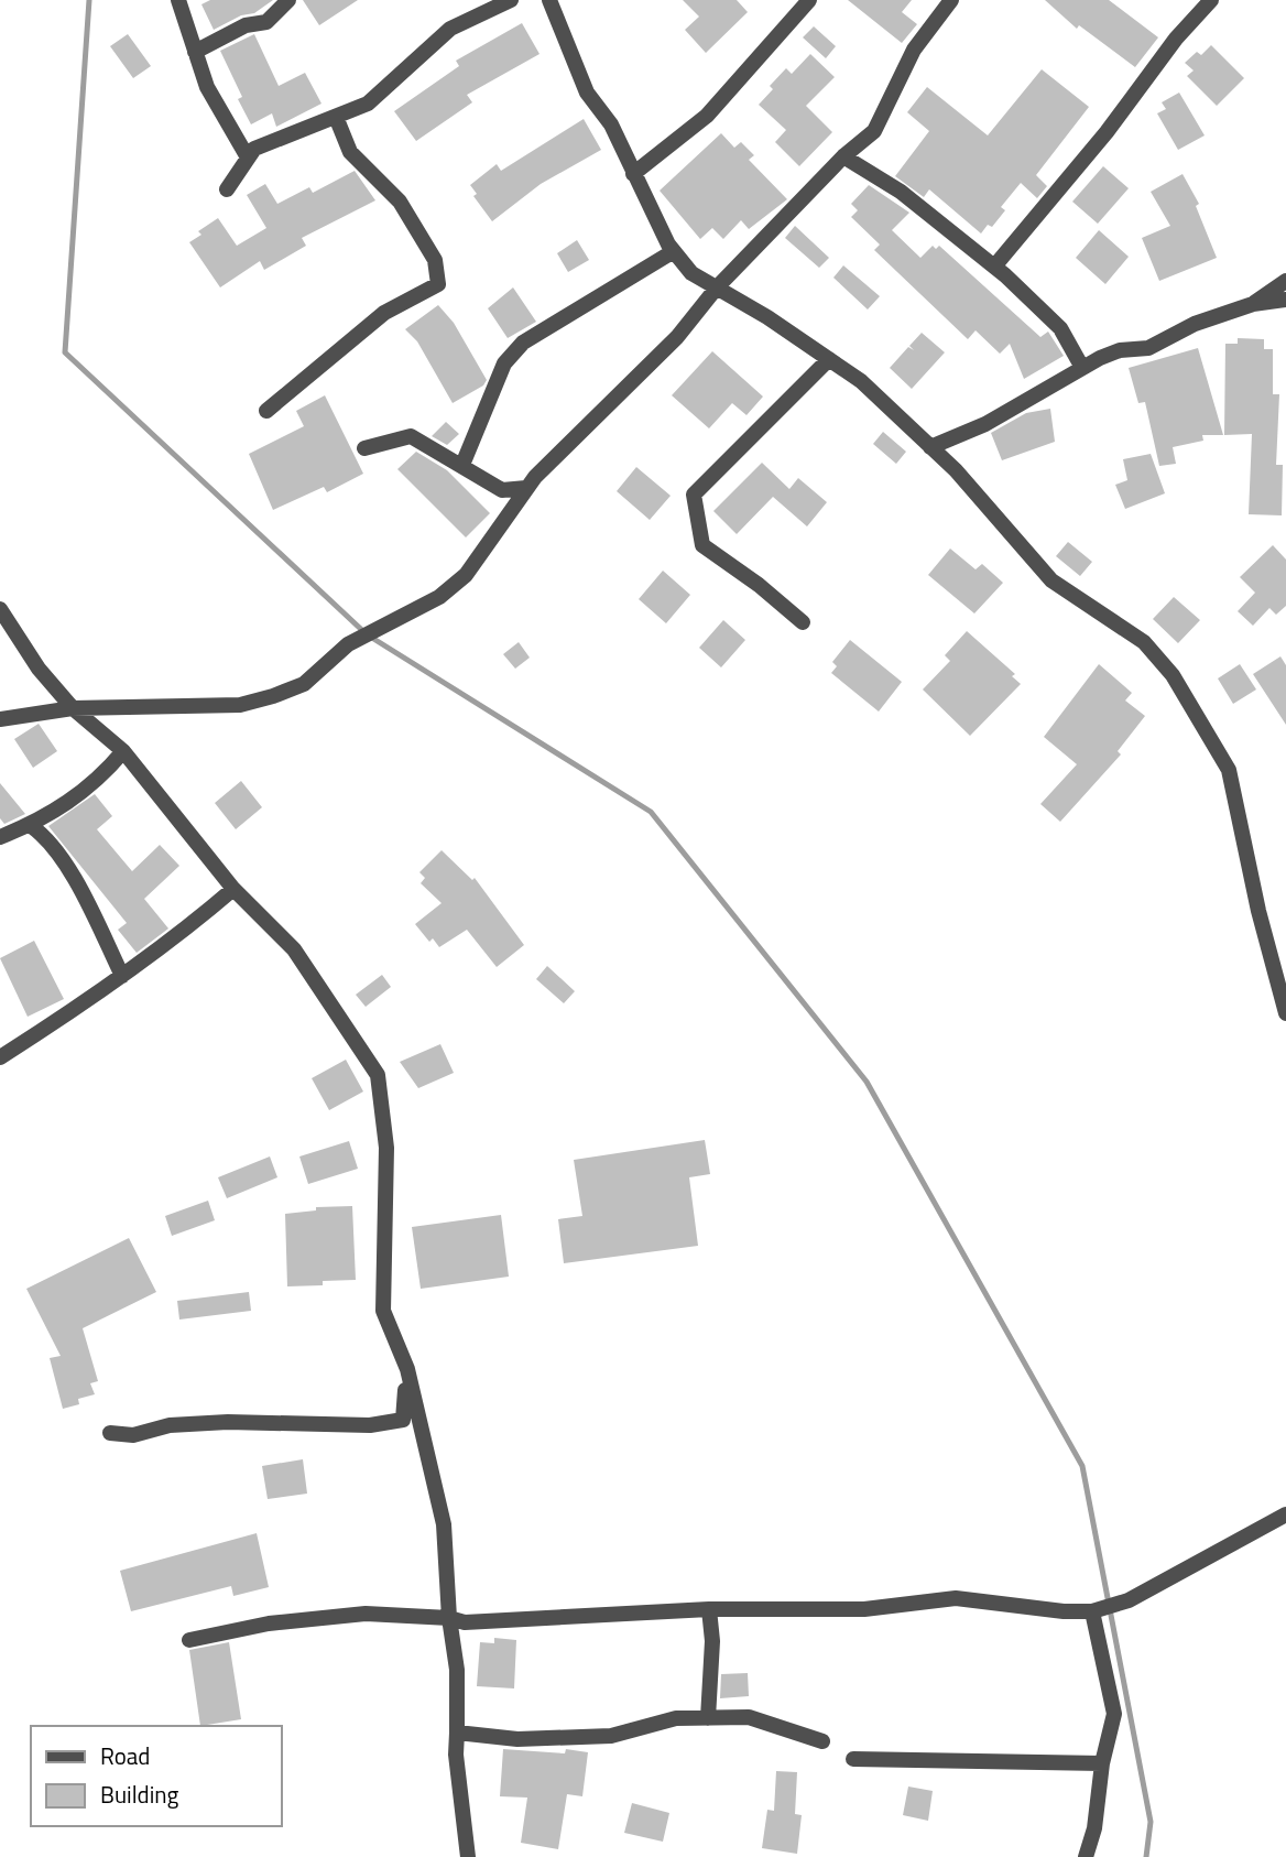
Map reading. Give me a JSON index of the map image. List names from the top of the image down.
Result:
{
  "legend": ["Road", "Building"]
}
